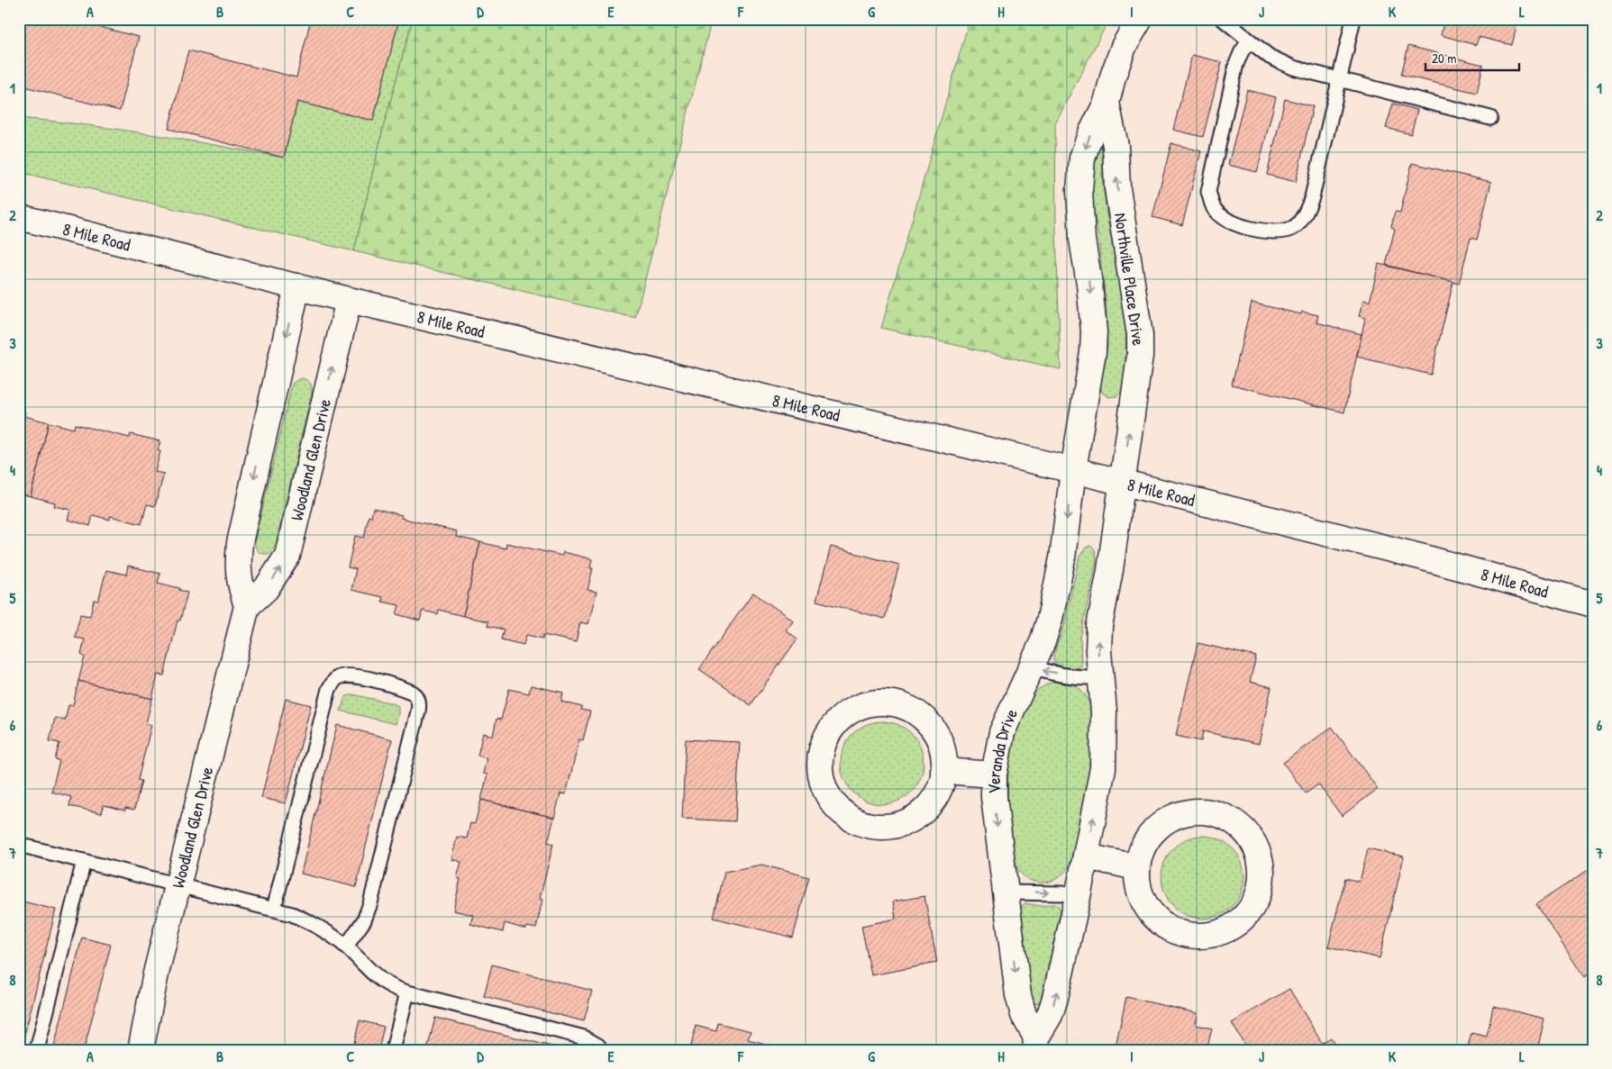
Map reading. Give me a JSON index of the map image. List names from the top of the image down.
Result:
{
  "streets": {
    "street": [
      "8 Mile Road",
      "Northville Place Drive",
      "Woodland Glen Drive",
      "Veranda Drive"
    ]
  },
  "crossings": [
    ["8 Mile Road", "Northville Place Drive"],
    ["8 Mile Road", "Woodland Glen Drive"],
    ["8 Mile Road", "Veranda Drive"],
    ["Northville Place Drive", "Veranda Drive"]
  ],
  "scale_bar": "20 m",
  "grid": {
    "columns": [
      "A",
      "B",
      "C",
      "D",
      "E",
      "F",
      "G",
      "H",
      "I",
      "J",
      "K",
      "L"
    ],
    "rows": [
      "1",
      "2",
      "3",
      "4",
      "5",
      "6",
      "7",
      "8"
    ]
  }
}
